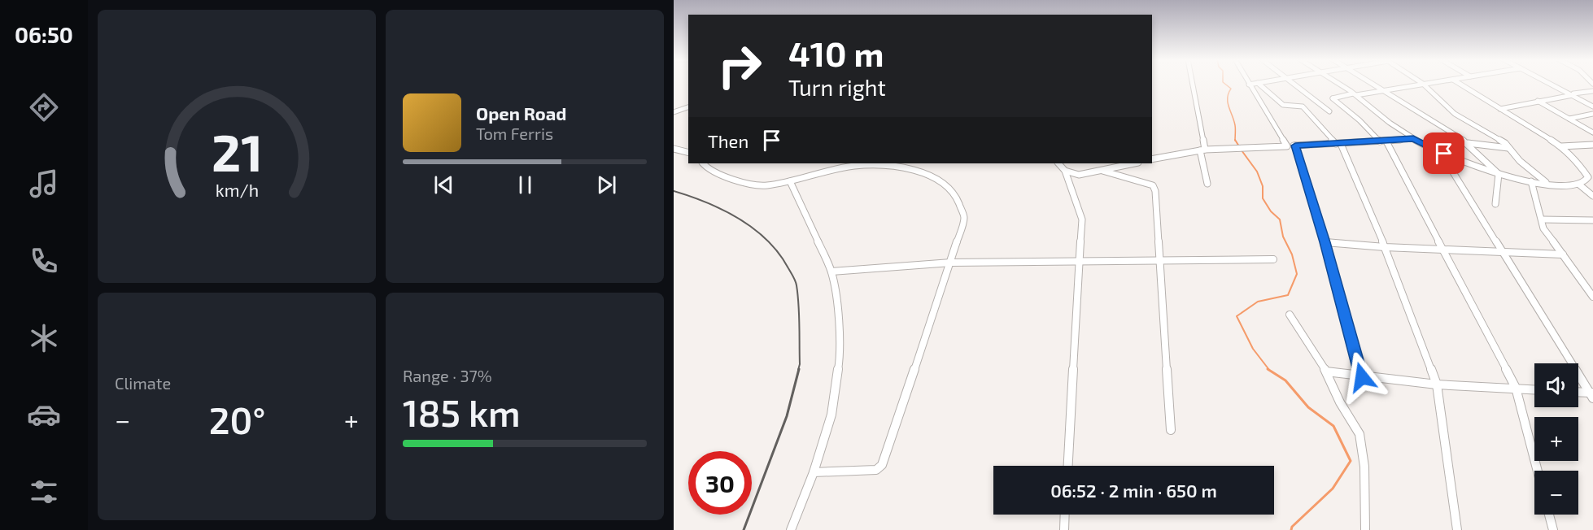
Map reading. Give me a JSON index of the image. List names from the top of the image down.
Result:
{
  "page": {
    "tabs": "06:50",
    "turn": ["410 m", "Turn right"],
    "song": ["Open Road", "Tom Ferris"],
    "then": "Then",
    "tile": [
      "Climate",
      ["Range · 37%", "185 km"]
    ],
    "map_buttons": ["+", "−"],
    "heat": ["−", "20°", "+"],
    "limit": "30",
    "trip": "06:52 · 2 min · 650 m",
    "gauge": ["21", "km/h"]
  }
}
